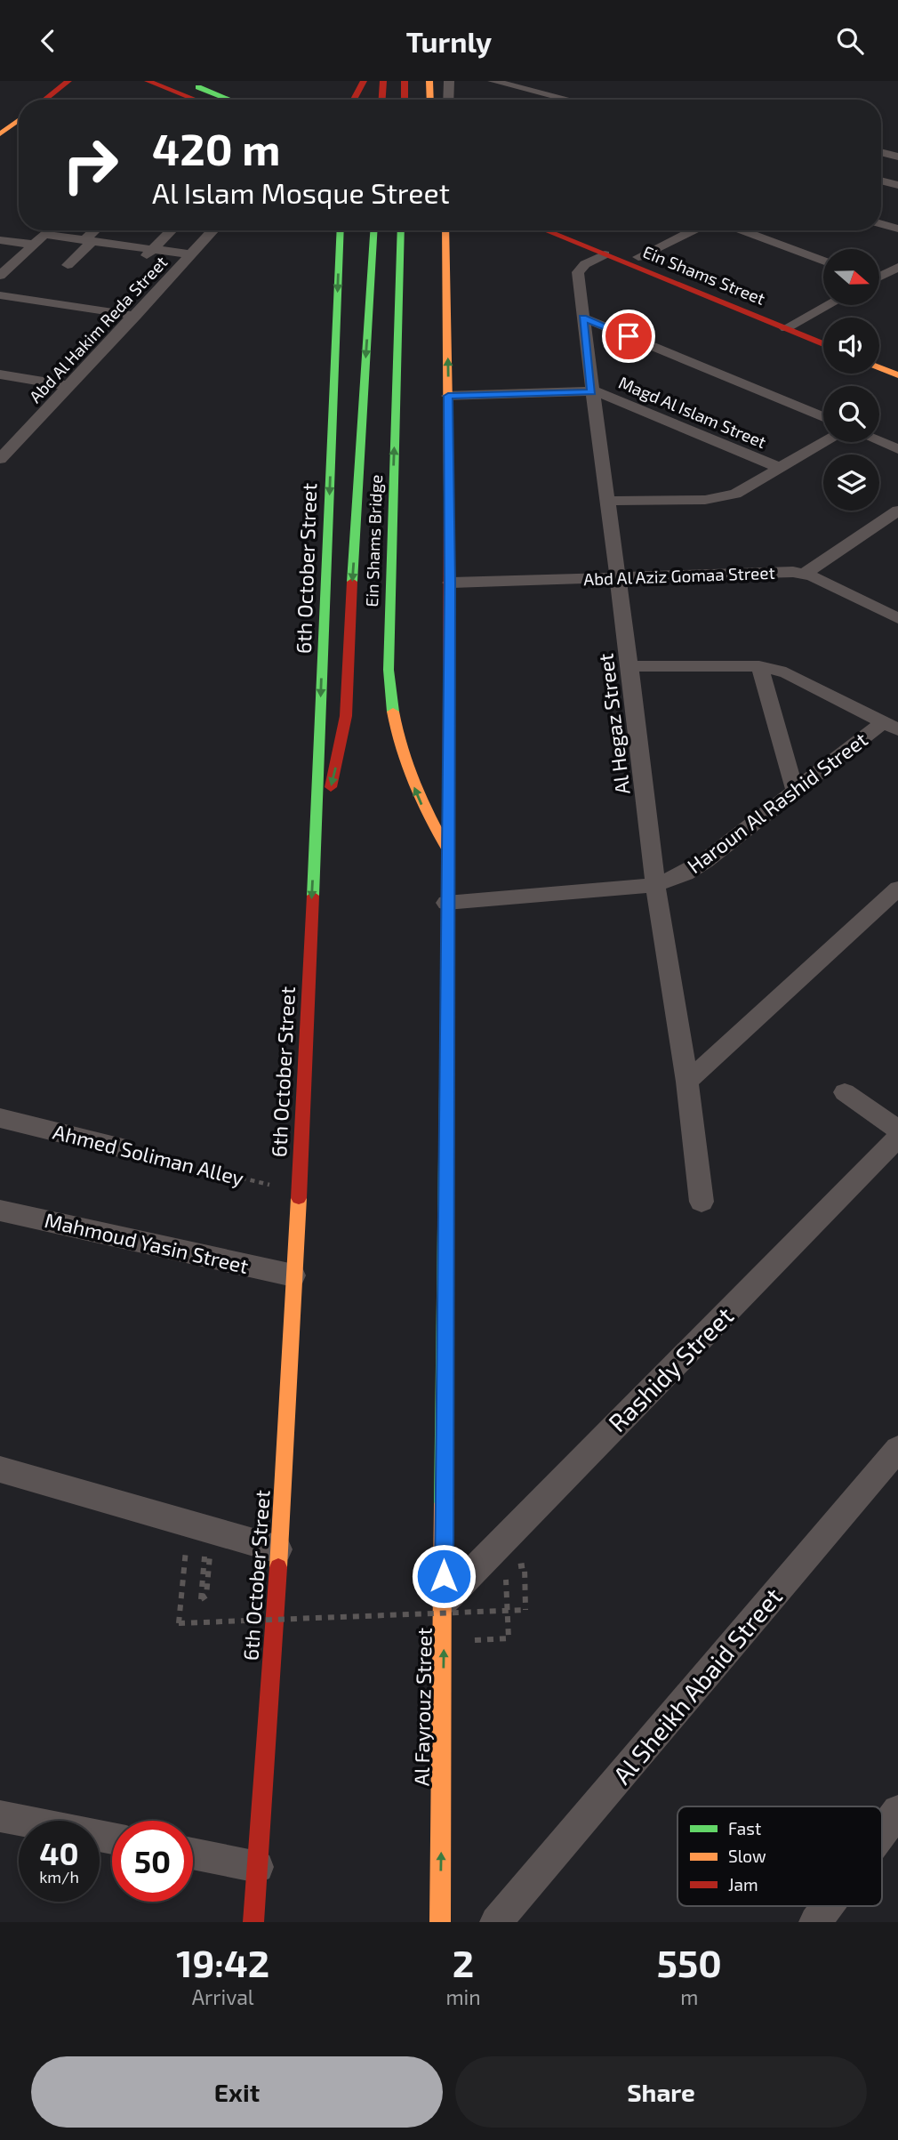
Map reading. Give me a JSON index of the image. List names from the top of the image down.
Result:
{
  "streets": {
    "main road": [
      "Ein Shams Street",
      "Ein Shams Bridge",
      "6th October Street",
      "Al Fayrouz Street"
    ],
    "street": [
      "Abd Al Hakim Reda Street",
      "Magd Al Islam Street",
      "Abd Al Aziz Gomaa Street",
      "Al Hegaz Street",
      "Haroun Al Rashid Street",
      "Ahmed Soliman Alley",
      "Mahmoud Yasin Street",
      "Rashidy Street",
      "Al Sheikh Abaid Street"
    ]
  },
  "crossings": [
    ["Ein Shams Street", "Al Hegaz Street"],
    ["Magd Al Islam Street", "Al Hegaz Street"],
    ["Ein Shams Bridge", "6th October Street"],
    ["Ein Shams Bridge", "Al Fayrouz Street"],
    ["6th October Street", "Ahmed Soliman Alley"],
    ["6th October Street", "Mahmoud Yasin Street"],
    ["Abd Al Aziz Gomaa Street", "Al Hegaz Street"],
    ["Abd Al Aziz Gomaa Street", "Al Fayrouz Street"],
    ["Al Hegaz Street", "Haroun Al Rashid Street"],
    ["Haroun Al Rashid Street", "Al Fayrouz Street"],
    ["Rashidy Street", "Al Fayrouz Street"]
  ],
  "one_way": ["6th October Street"],
  "legend": ["Fast", "Slow", "Jam"],
  "north": "right",
  "page": {
    "header": "Turnly",
    "turn": ["420 m", "Al Islam Mosque Street"],
    "speed": "40 km/h",
    "limit": "50",
    "eta": [
      "19:42",
      "Arrival",
      "2",
      "min",
      "550",
      "m"
    ],
    "buttons": ["Exit", "Share"]
  }
}
